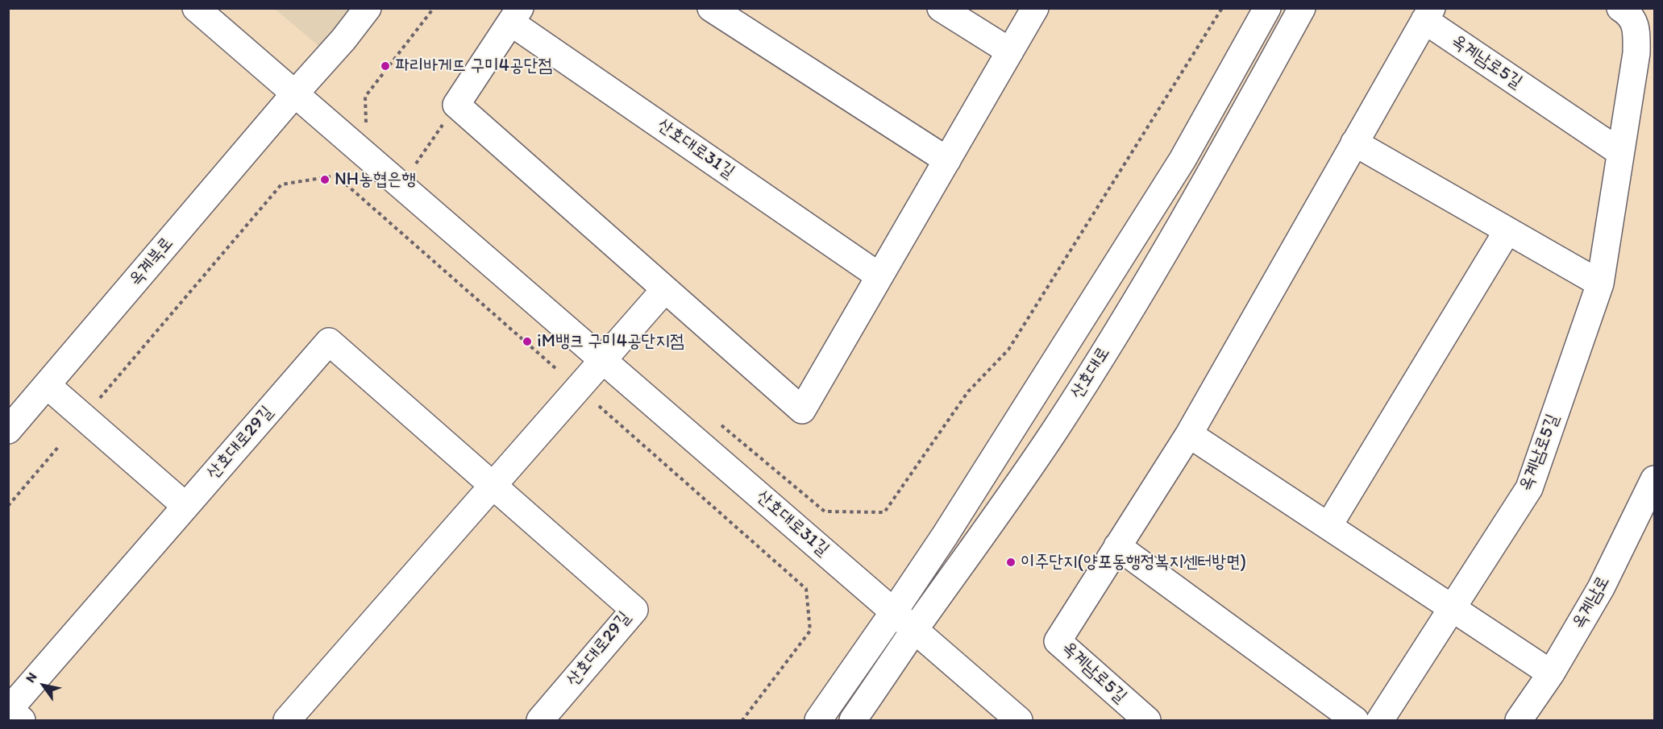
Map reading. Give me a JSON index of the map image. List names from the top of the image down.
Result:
{
  "streets": {
    "street": [
      "옥계남로5길",
      "산호대로31길",
      "옥계북로",
      "산호대로",
      "산호대로29길",
      "옥계남로"
    ]
  },
  "crossings": [
    ["산호대로31길", "옥계북로"],
    ["산호대로31길", "산호대로"]
  ],
  "places": [
    "파리바게뜨 구미4공단점",
    "NH농협은행",
    "iM뱅크 구미4공단지점",
    "이주단지(양포동행정복지센터방면)"
  ],
  "north": "top left"
}
